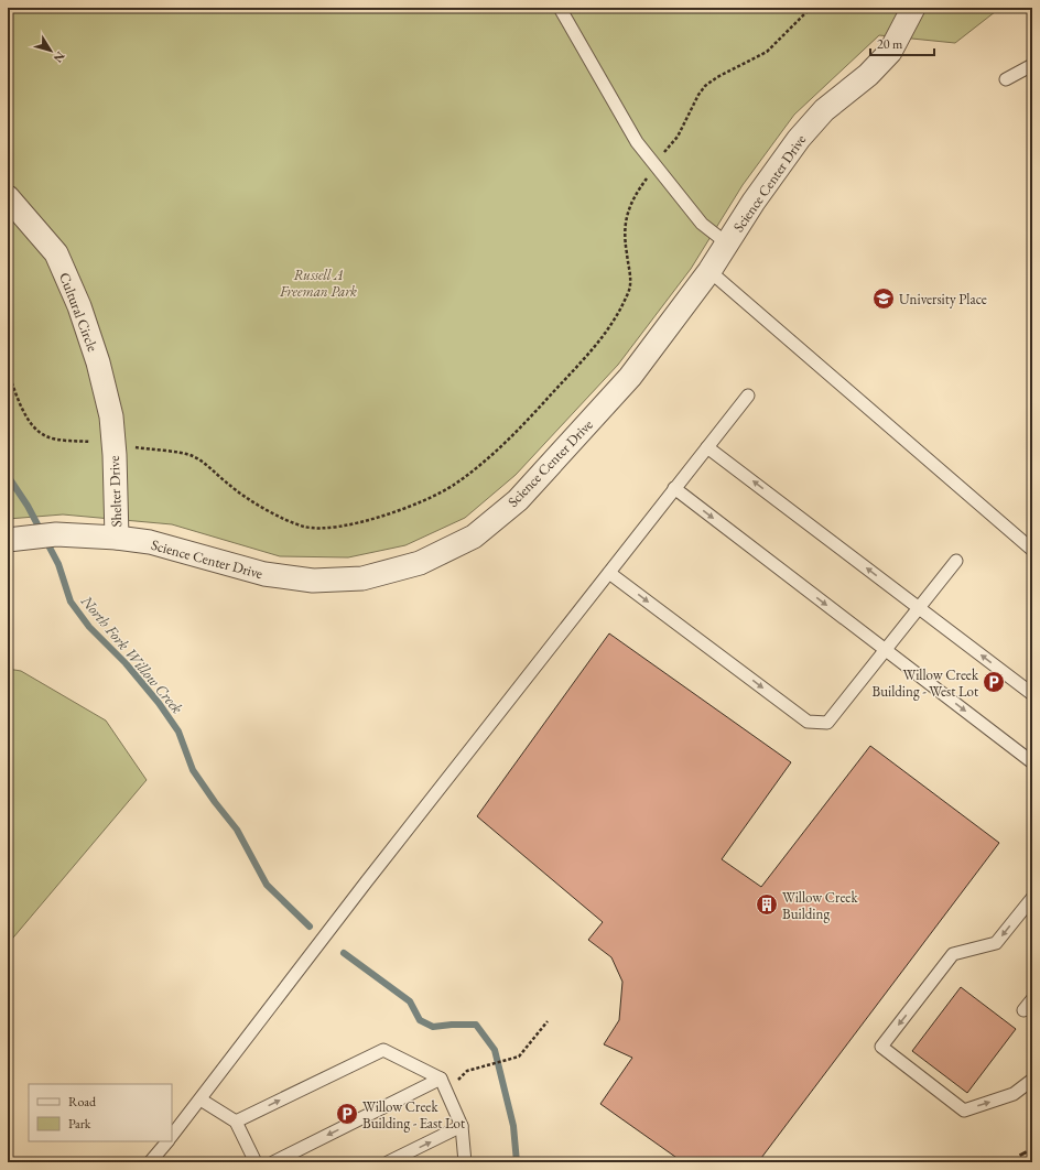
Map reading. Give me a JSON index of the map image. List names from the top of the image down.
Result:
{
  "streets": {
    "street": ["Science Center Drive", "Cultural Circle", "Shelter Drive"]
  },
  "crossings": [
    ["Science Center Drive", "Shelter Drive"],
    ["Cultural Circle", "Shelter Drive"]
  ],
  "water": ["North Fork Willow Creek"],
  "parks": ["Russell A Freeman Park"],
  "places": {
    "school or university": ["University Place"],
    "parking": ["Willow Creek Building - West Lot", "Willow Creek Building - East Lot"],
    "building": ["Willow Creek Building"]
  },
  "legend": ["Road", "Park"],
  "scale_bar": "20 m",
  "north": "bottom right"
}
